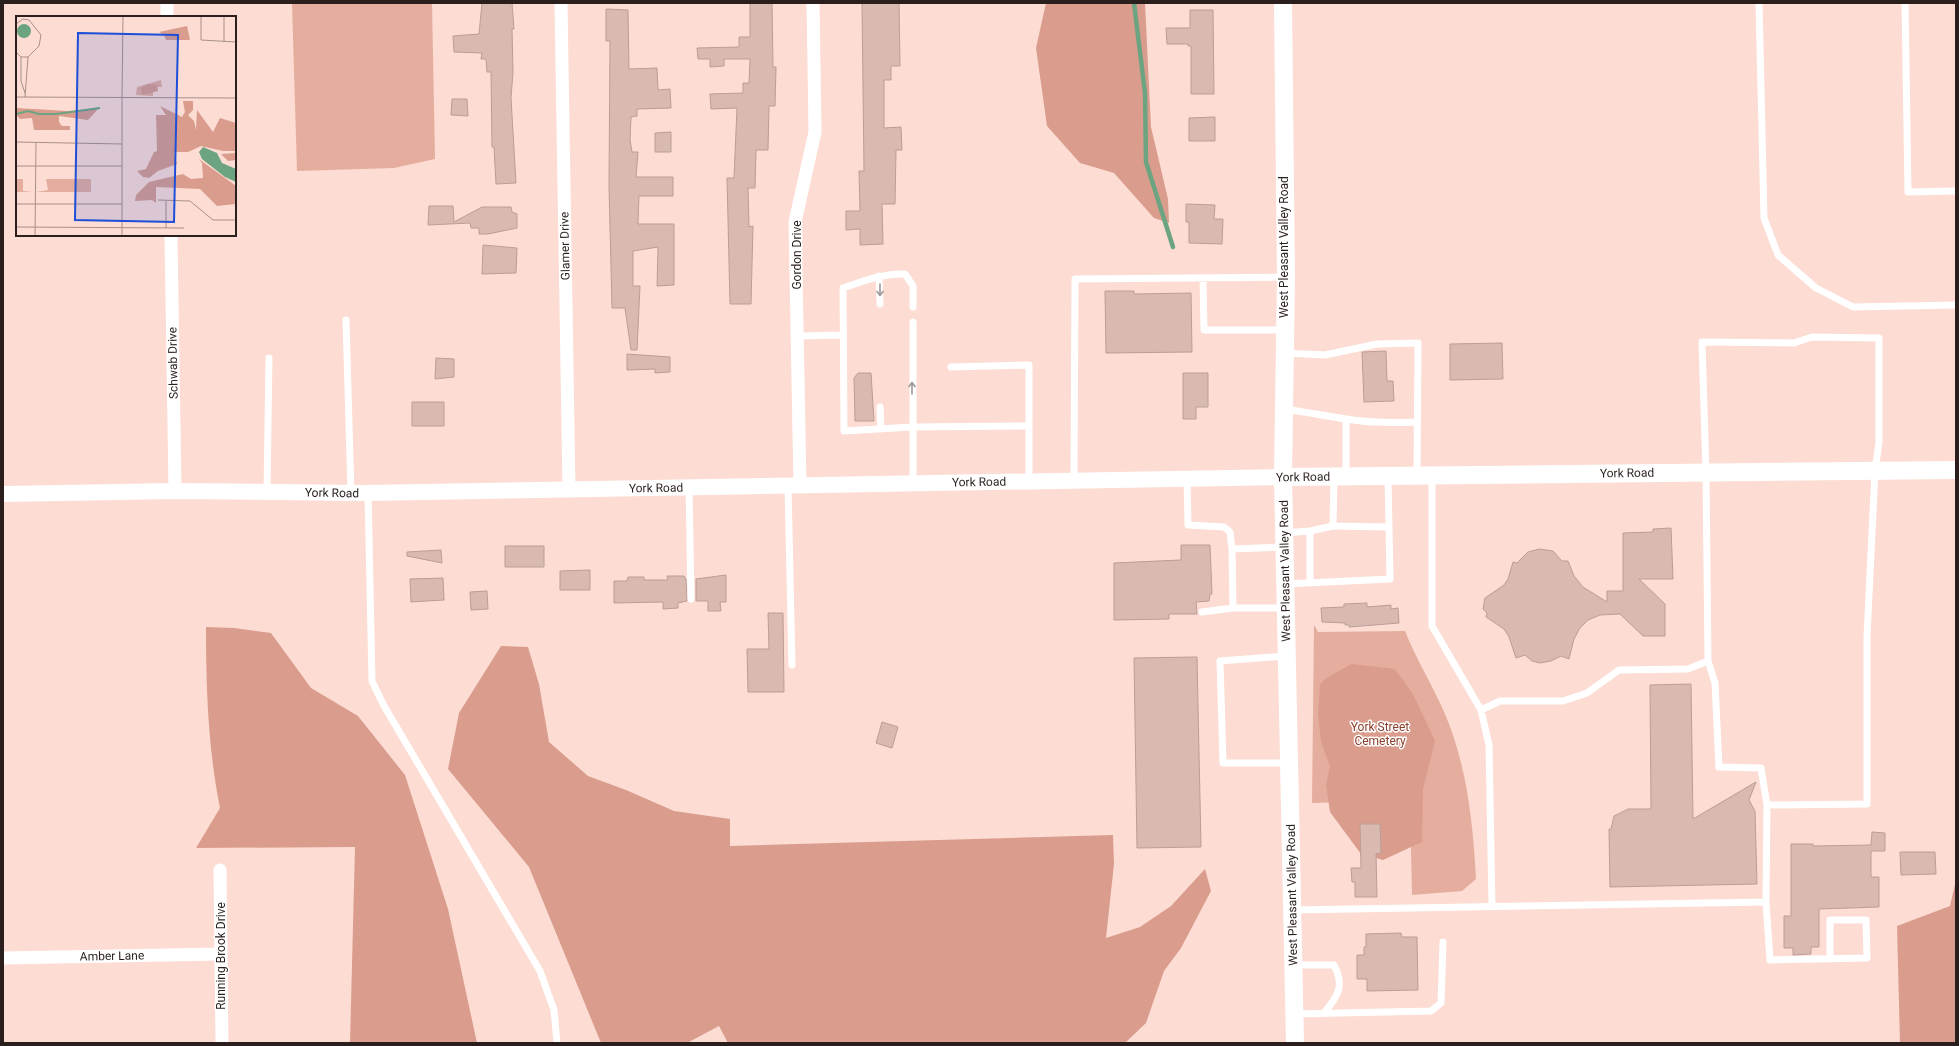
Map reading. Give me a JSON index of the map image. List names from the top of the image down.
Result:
{
  "streets": {
    "main road": ["West Pleasant Valley Road", "York Road"],
    "street": [
      "Glamer Drive",
      "Gordon Drive",
      "Schwab Drive",
      "Amber Lane",
      "Running Brook Drive"
    ]
  },
  "crossings": [
    ["Glamer Drive", "York Road"],
    ["West Pleasant Valley Road", "York Road"],
    ["Gordon Drive", "York Road"],
    ["Schwab Drive", "York Road"],
    ["Amber Lane", "Running Brook Drive"]
  ],
  "parks": ["York Street Cemetery"]
}
